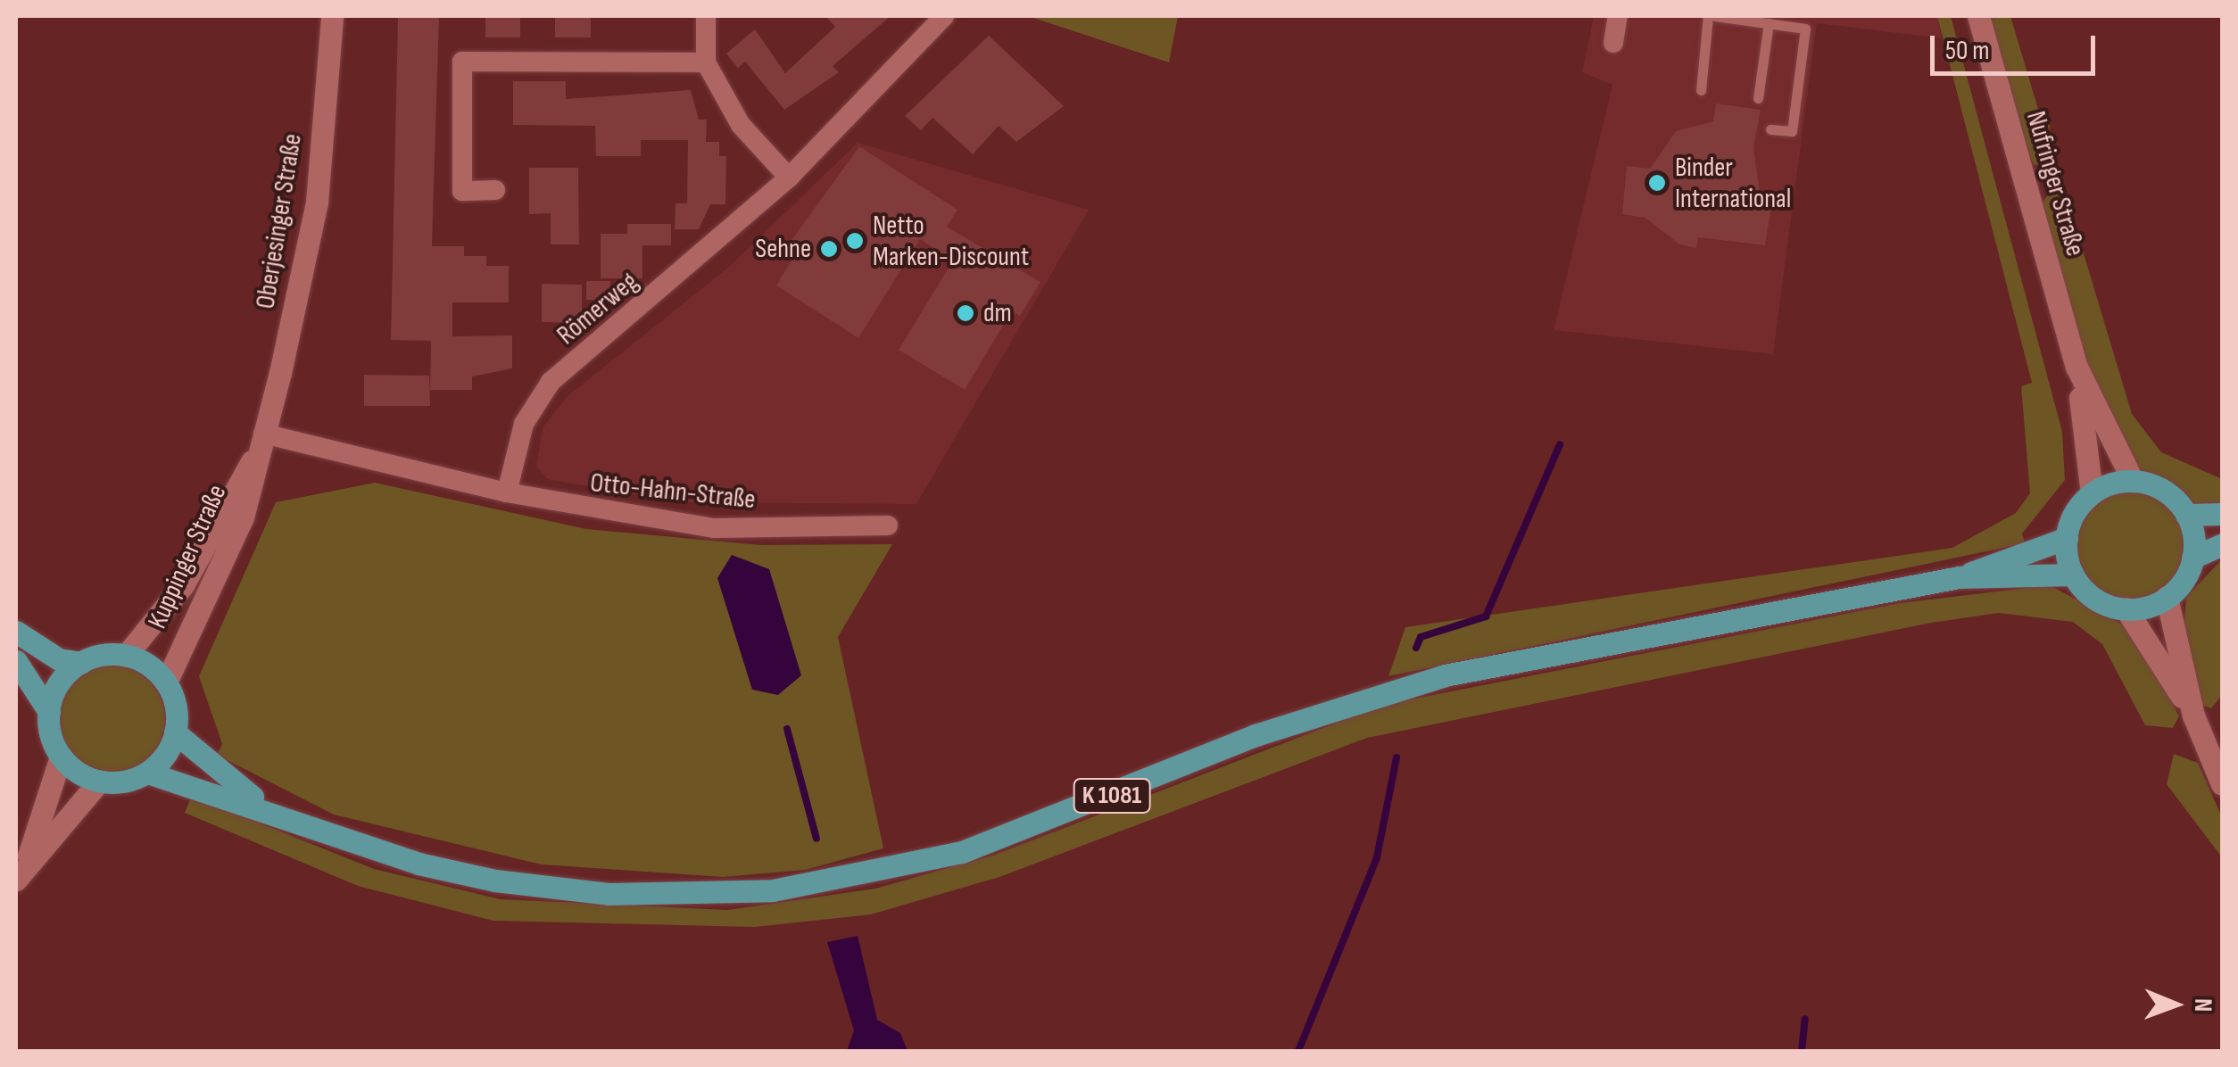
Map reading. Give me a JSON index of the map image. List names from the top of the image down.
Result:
{
  "streets": {
    "main road": [
      "Nufringer Straße",
      "Oberjesinger Straße",
      "Kuppinger Straße",
      "K 1081"
    ],
    "street": ["Römerweg", "Otto-Hahn-Straße"]
  },
  "crossings": [
    ["Nufringer Straße", "K 1081"],
    ["Oberjesinger Straße", "Kuppinger Straße"],
    ["Römerweg", "Otto-Hahn-Straße"],
    ["Kuppinger Straße", "K 1081"]
  ],
  "places": [
    "Binder International",
    "Netto Marken-Discount",
    "Sehne",
    "dm"
  ],
  "scale_bar": "50 m",
  "north": "right"
}
